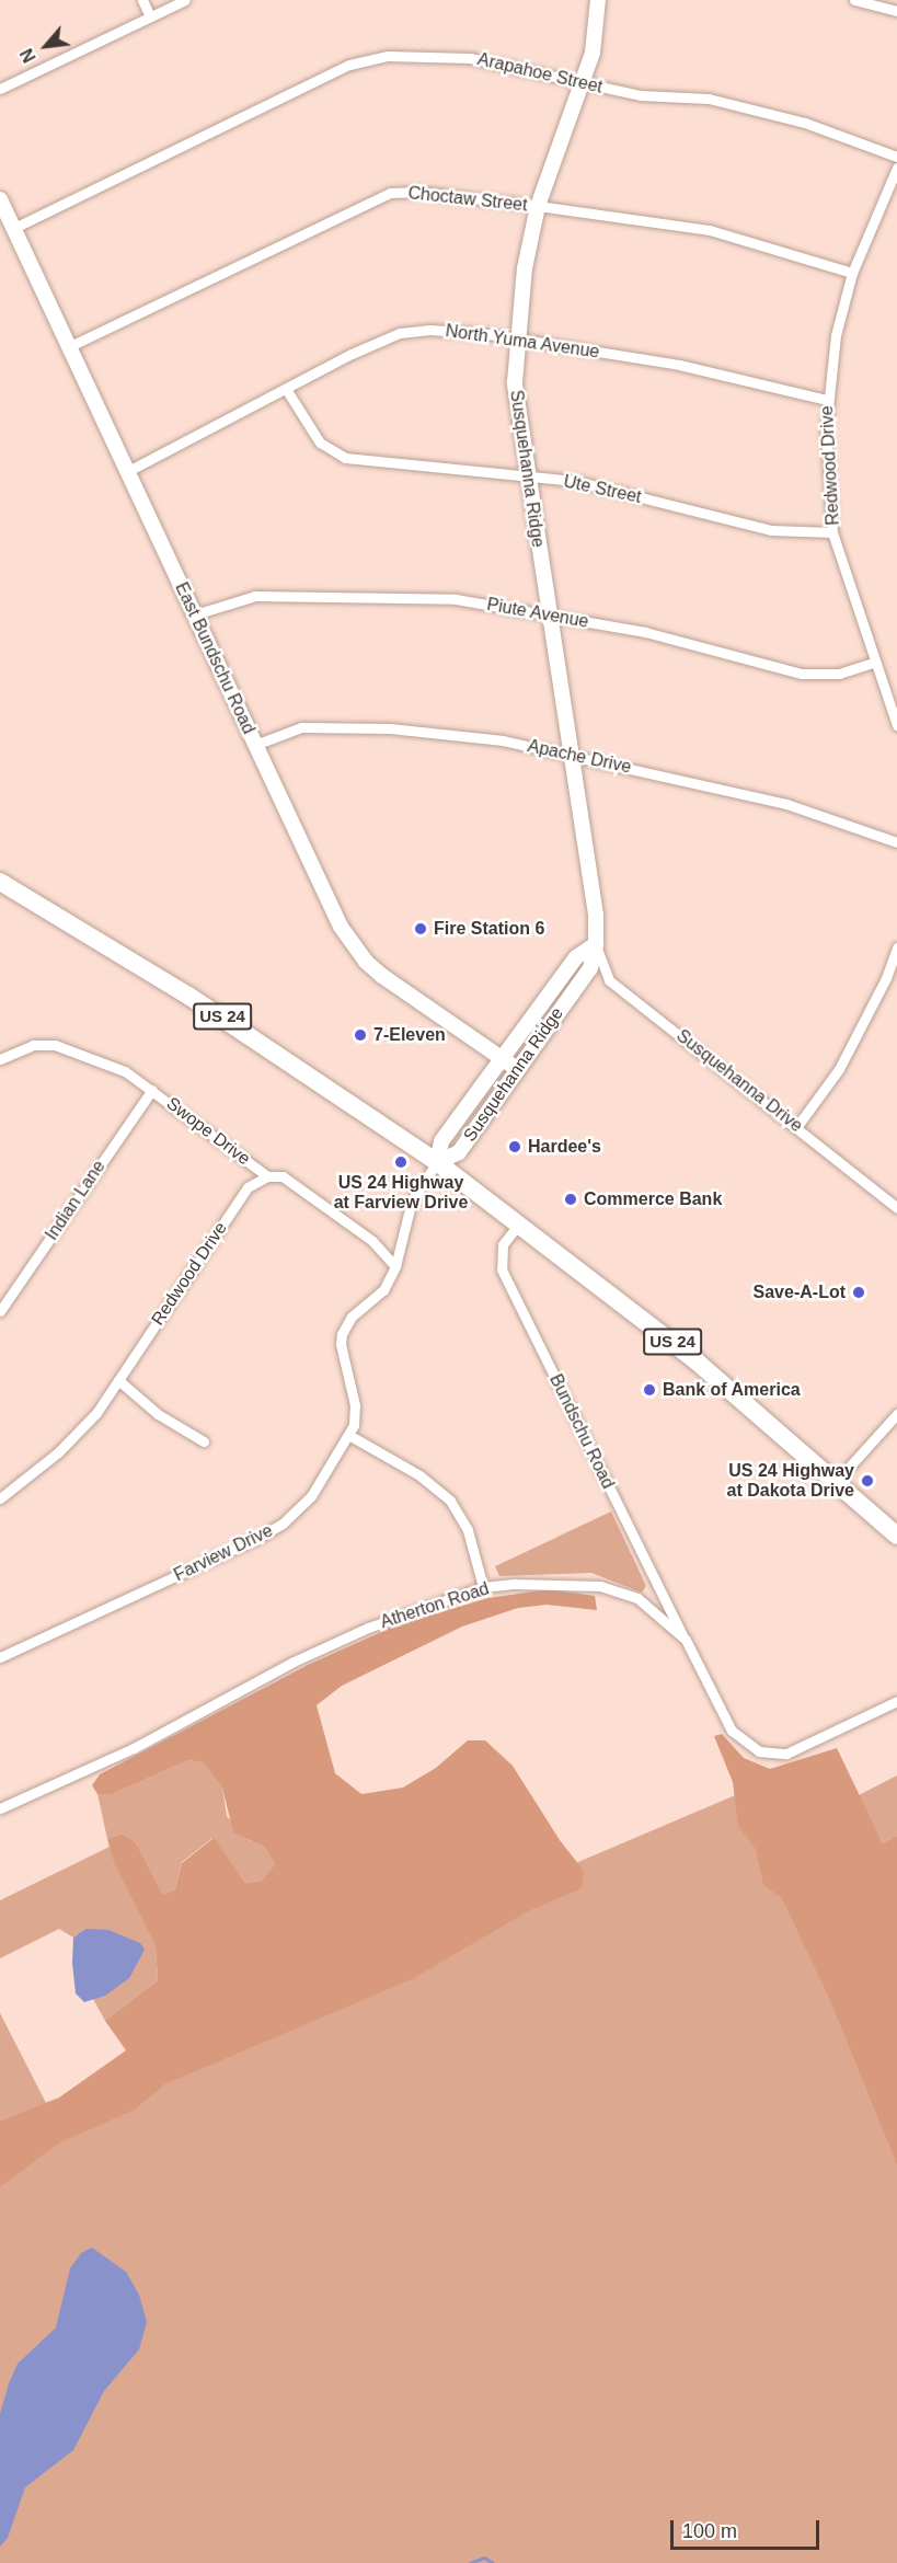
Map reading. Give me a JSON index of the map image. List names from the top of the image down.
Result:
{
  "streets": {
    "highway": ["US 24"],
    "street": [
      "Arapahoe Street",
      "Choctaw Street",
      "North Yuma Avenue",
      "Redwood Drive",
      "Susquehanna Ridge",
      "Ute Street",
      "Piute Avenue",
      "East Bundschu Road",
      "Apache Drive",
      "Susquehanna Drive",
      "Swope Drive",
      "Indian Lane",
      "Bundschu Road",
      "Farview Drive",
      "Atherton Road"
    ]
  },
  "crossings": [
    ["Arapahoe Street", "Susquehanna Ridge"],
    ["Arapahoe Street", "East Bundschu Road"],
    ["Choctaw Street", "Redwood Drive"],
    ["Choctaw Street", "Susquehanna Ridge"],
    ["Choctaw Street", "East Bundschu Road"],
    ["North Yuma Avenue", "Redwood Drive"],
    ["North Yuma Avenue", "Susquehanna Ridge"],
    ["North Yuma Avenue", "Ute Street"],
    ["North Yuma Avenue", "East Bundschu Road"],
    ["Redwood Drive", "Ute Street"],
    ["Redwood Drive", "Piute Avenue"],
    ["Redwood Drive", "Swope Drive"],
    ["Susquehanna Ridge", "Ute Street"],
    ["Susquehanna Ridge", "Piute Avenue"],
    ["Susquehanna Ridge", "East Bundschu Road"],
    ["Susquehanna Ridge", "Apache Drive"],
    ["Susquehanna Ridge", "US 24"],
    ["Susquehanna Ridge", "Susquehanna Drive"],
    ["Susquehanna Ridge", "Farview Drive"],
    ["Piute Avenue", "East Bundschu Road"],
    ["East Bundschu Road", "Apache Drive"],
    ["US 24", "Bundschu Road"],
    ["US 24", "Farview Drive"],
    ["Swope Drive", "Indian Lane"],
    ["Swope Drive", "Farview Drive"],
    ["Bundschu Road", "Atherton Road"]
  ],
  "places": [
    "Fire Station 6",
    "7-Eleven",
    "Hardee's",
    "US 24 Highway at Farview Drive",
    "Commerce Bank",
    "Save-A-Lot",
    "Bank of America",
    "US 24 Highway at Dakota Drive"
  ],
  "scale_bar": "100 m",
  "north": "bottom left"
}
